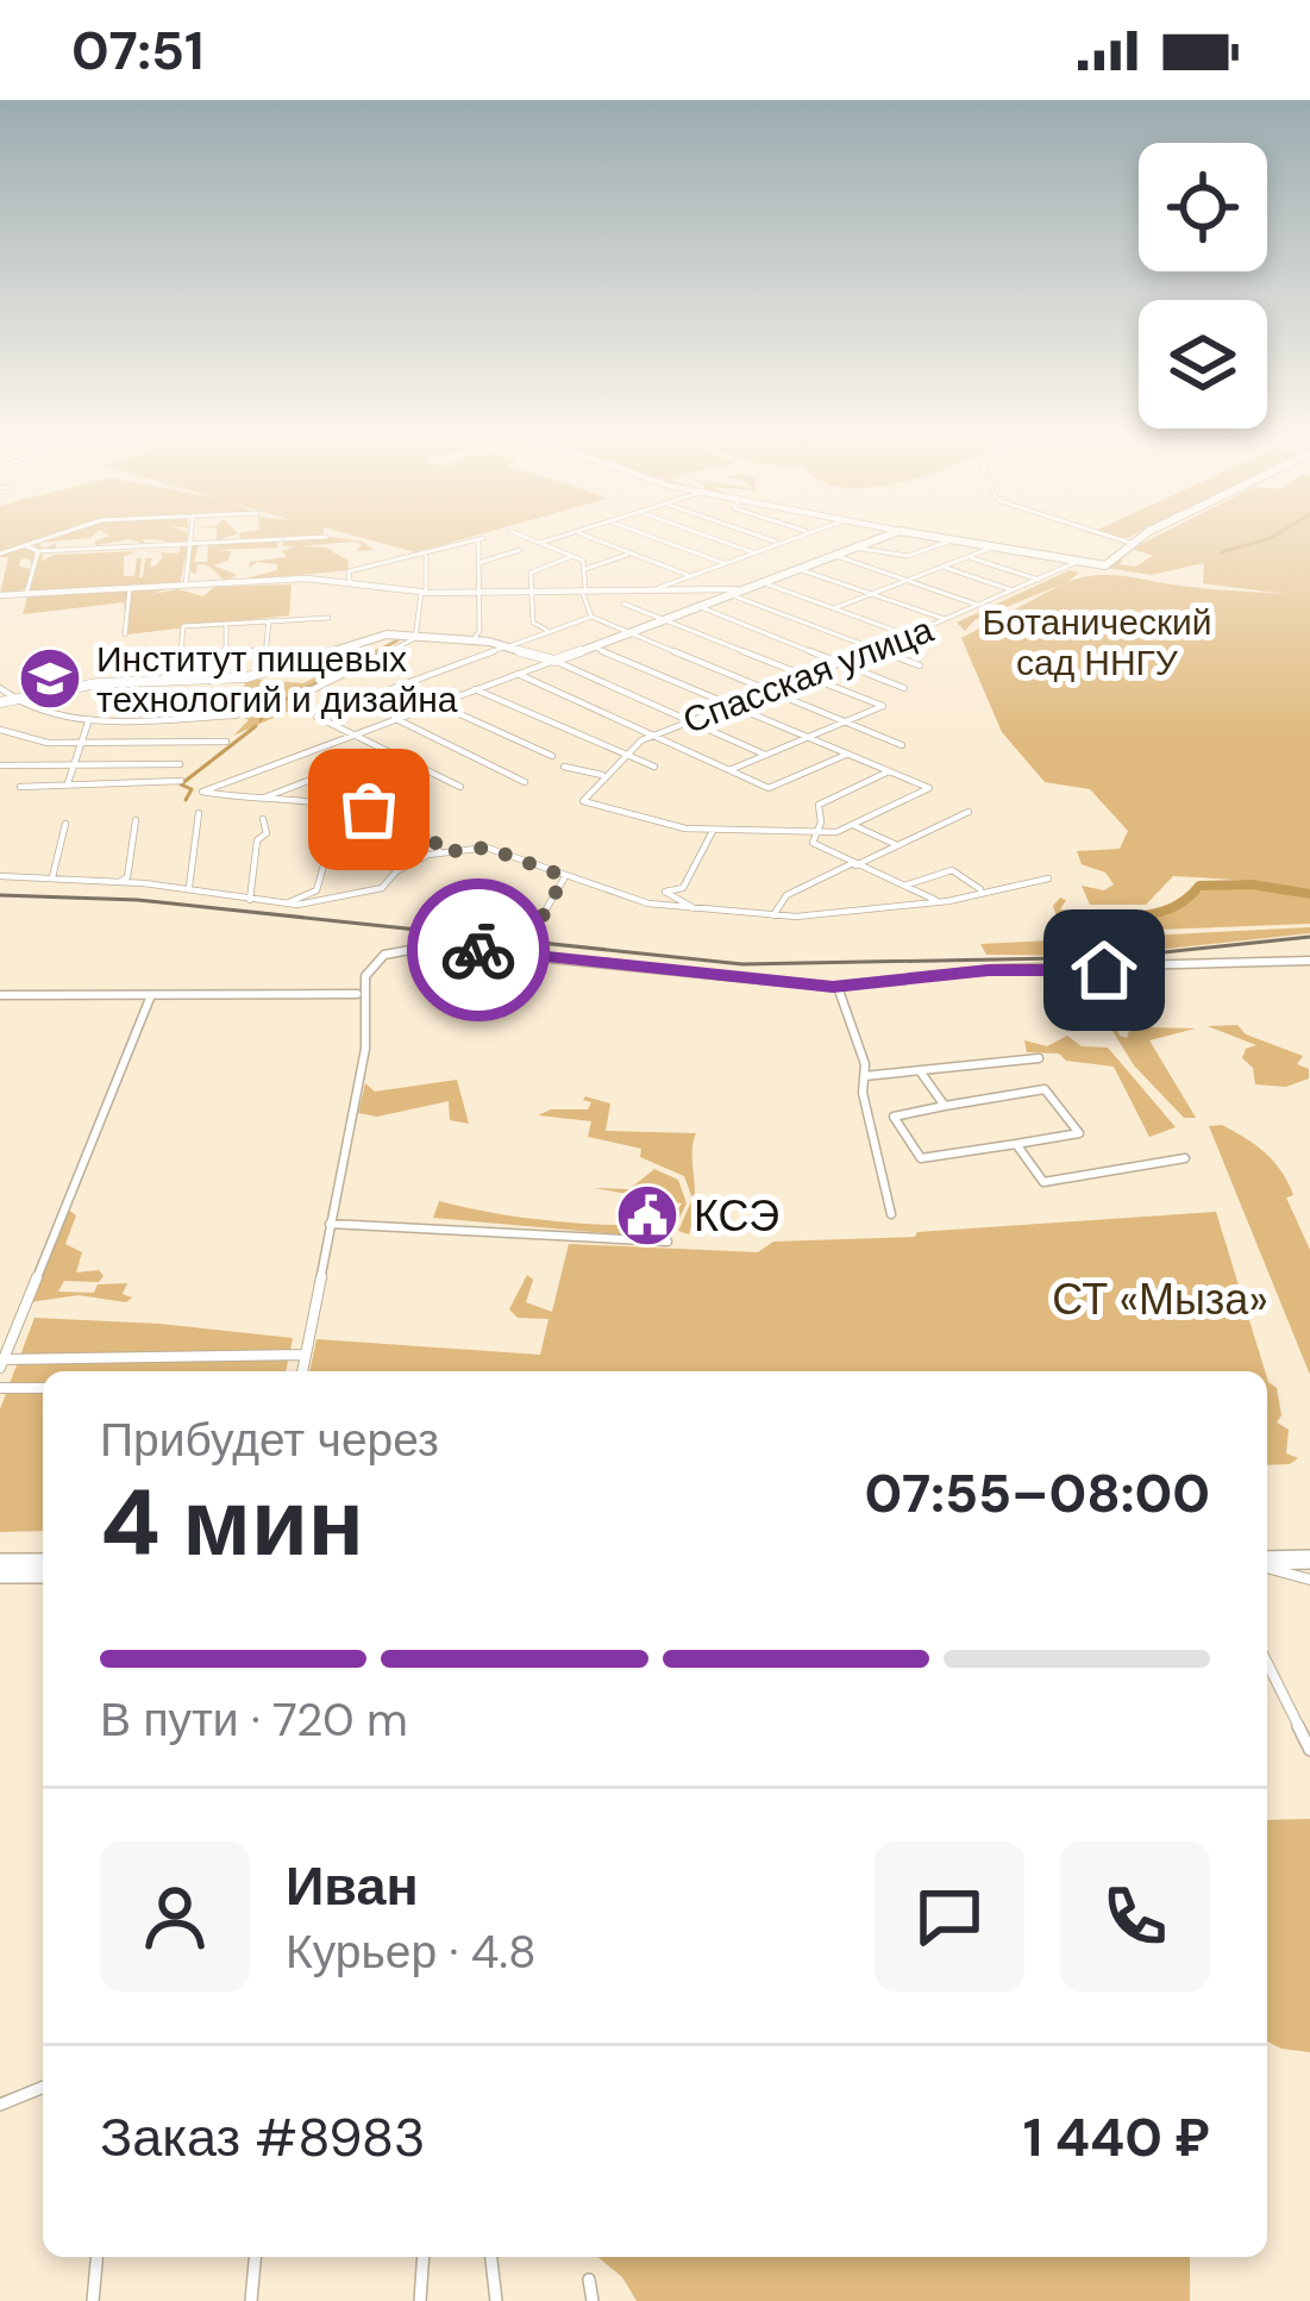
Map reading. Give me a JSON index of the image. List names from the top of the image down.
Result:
{
  "streets": {
    "street": ["Спасская улица"]
  },
  "parks": ["Ботанический сад ННГУ", "СТ «Мыза»"],
  "places": {
    "school or university": ["Институт пищевых технологий и дизайна"],
    "public building": ["КСЭ"]
  },
  "page": {
    "status": "07:51",
    "heading": ["4 мин", "Прибудет через", "07:55–08:00"],
    "panel": [
      "Иван",
      "Курьер · 4.8",
      "Заказ #8983",
      "1 440 ₽"
    ],
    "bar": "В пути · 720 m"
  }
}
